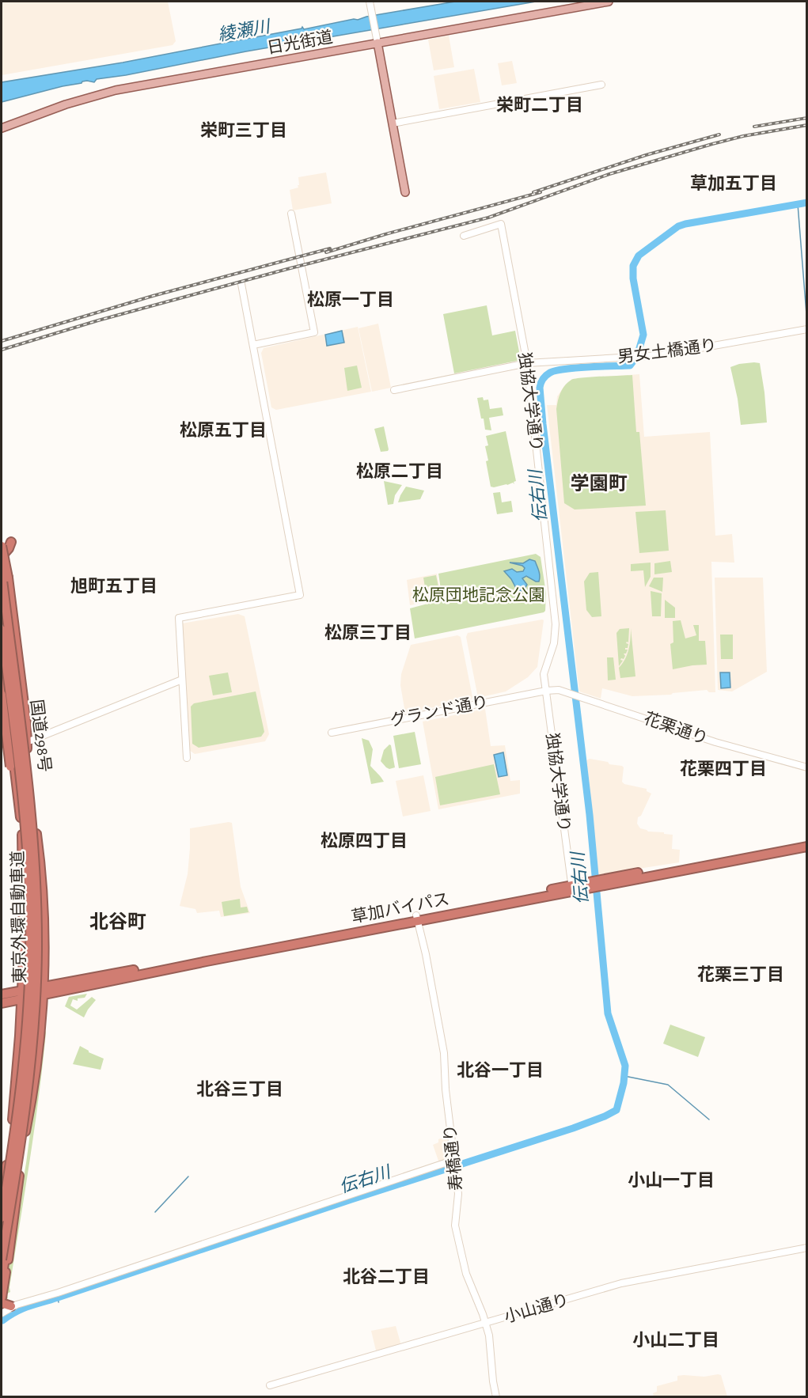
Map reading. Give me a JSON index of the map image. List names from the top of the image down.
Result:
{
  "streets": {
    "highway": ["国道298号", "草加バイパス", "東京外環自動車道"],
    "main road": ["日光街道"],
    "street": [
      "男女土橋通り",
      "独協大学通り",
      "グランド通り",
      "花栗通り",
      "寿橋通り",
      "小山通り"
    ]
  },
  "crossings": [
    ["男女土橋通り", "独協大学通り"],
    ["独協大学通り", "グランド通り"],
    ["独協大学通り", "花栗通り"],
    ["独協大学通り", "草加バイパス"],
    ["グランド通り", "花栗通り"],
    ["国道298号", "東京外環自動車道"],
    ["草加バイパス", "寿橋通り"],
    ["寿橋通り", "小山通り"]
  ],
  "districts": [
    "栄町二丁目",
    "栄町三丁目",
    "草加五丁目",
    "松原一丁目",
    "松原五丁目",
    "松原二丁目",
    "学園町",
    "旭町五丁目",
    "松原三丁目",
    "花栗四丁目",
    "松原四丁目",
    "北谷町",
    "花栗三丁目",
    "北谷一丁目",
    "北谷三丁目",
    "小山一丁目",
    "北谷二丁目",
    "小山二丁目"
  ],
  "water": ["綾瀬川", "伝右川"],
  "parks": ["松原団地記念公園"]
}
